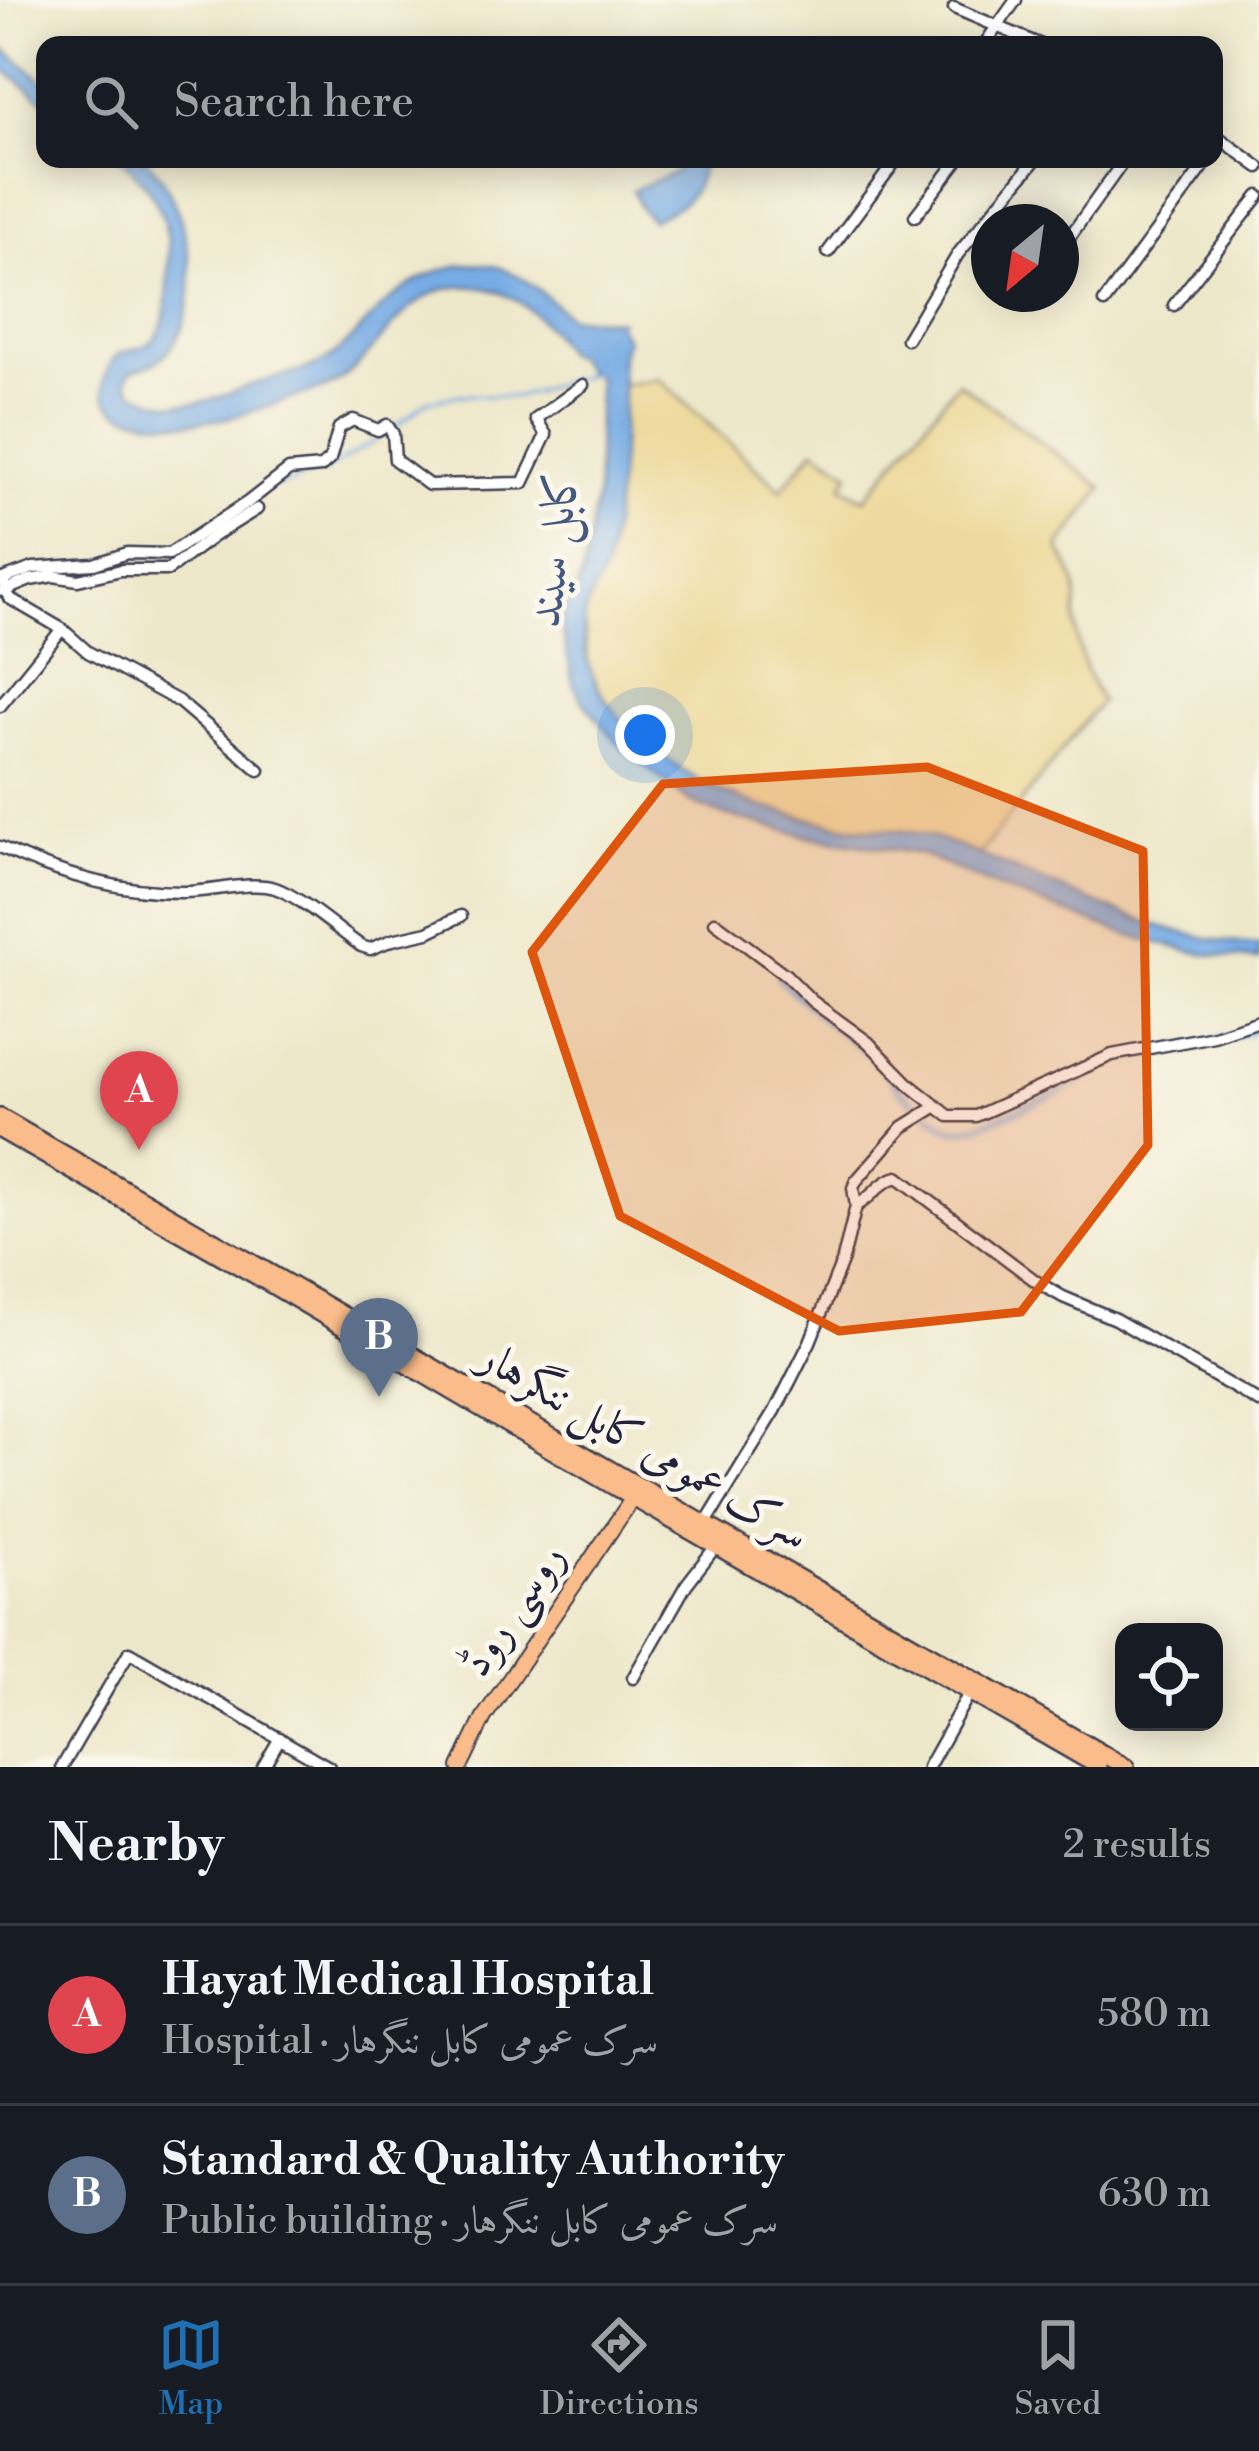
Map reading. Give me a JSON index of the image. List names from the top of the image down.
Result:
{
  "streets": {
    "highway": ["سرک عمومی کابل ننگرهار"],
    "main road": ["روسی روڈ"]
  },
  "crossings": [
    ["سرک عمومی کابل ننگرهار", "روسی روڈ"]
  ],
  "water": ["کابل سيند"],
  "north": "bottom left",
  "page": {
    "search": "Search here",
    "pins": ["A", "B"],
    "heading": ["Nearby", "2 results"],
    "list": [
      {
        "mark": "A",
        "name": "Hayat Medical Hospital",
        "note": "Hospital · سرک عمومی کابل ننگرهار",
        "value": "580 m"
      },
      {
        "mark": "B",
        "name": "Standard & Quality Authority",
        "note": "Public building · سرک عمومی کابل ننگرهار",
        "value": "630 m"
      }
    ],
    "nav": ["Map", "Directions", "Saved"]
  }
}
